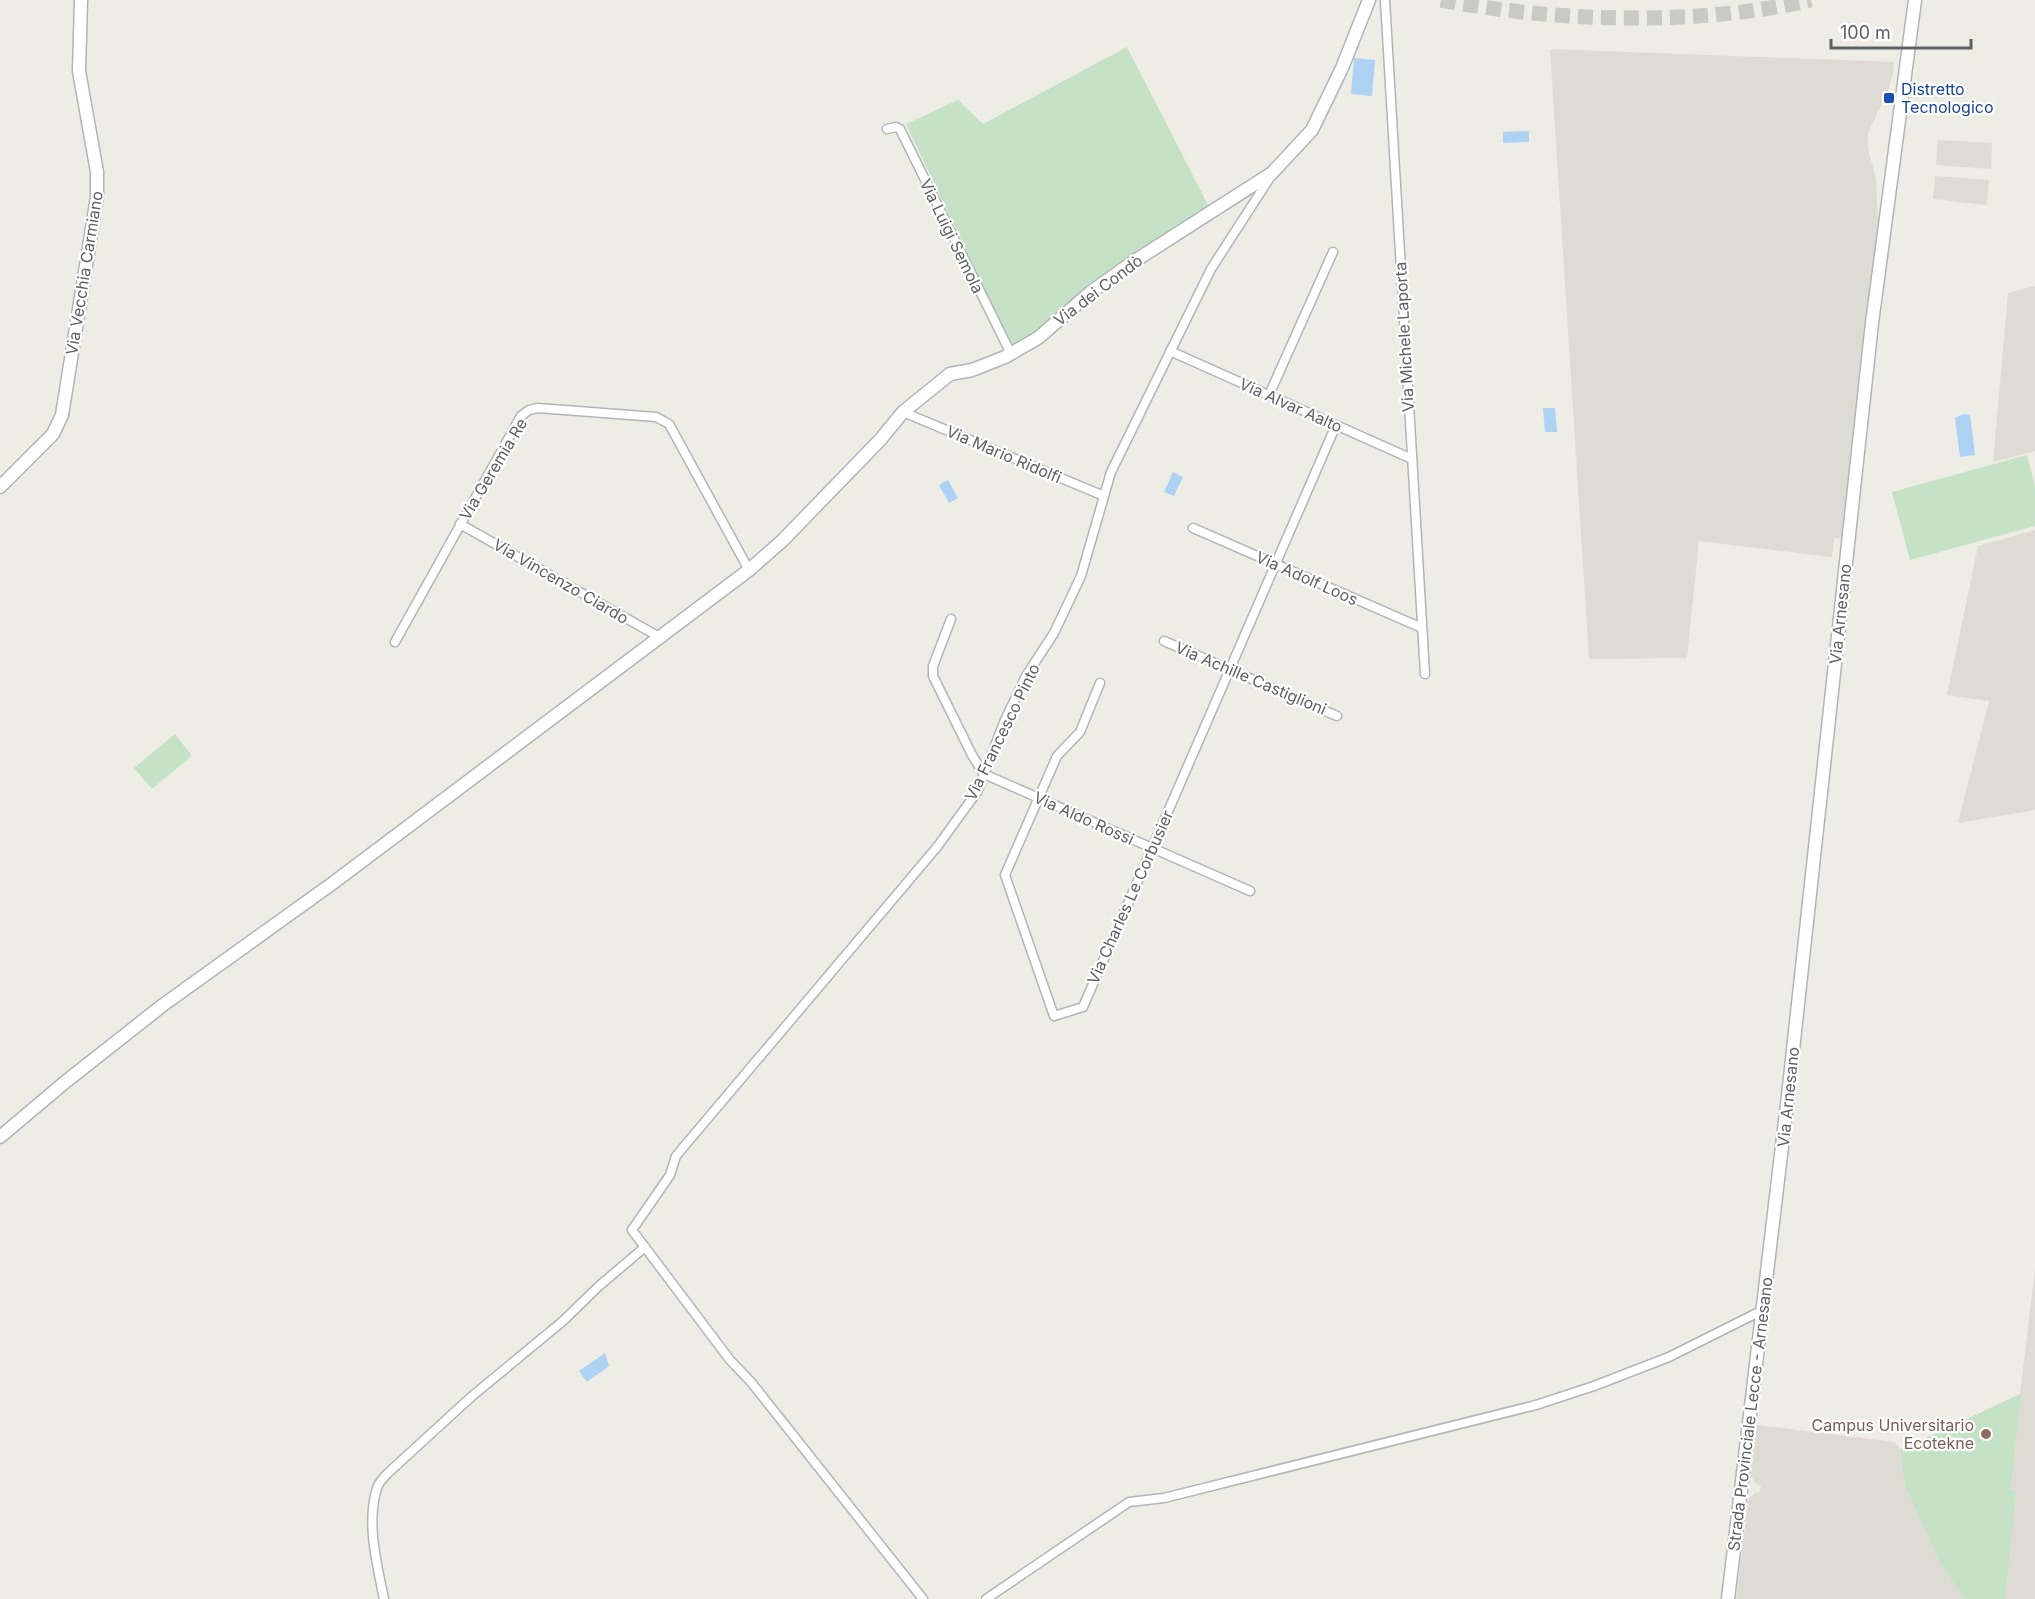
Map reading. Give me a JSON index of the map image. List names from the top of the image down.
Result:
{
  "streets": {
    "street": [
      "Via Luigi Semola",
      "Via Vecchia Carmiano",
      "Via dei Condò",
      "Via Michele Laporta",
      "Via Alvar Aalto",
      "Via Mario Ridolfi",
      "Via Geremia Re",
      "Via Adolf Loos",
      "Via Vincenzo Ciardo",
      "Via Arnesano",
      "Via Achille Castiglioni",
      "Via Francesco Pinto",
      "Via Aldo Rossi",
      "Via Charles Le Corbusier",
      "Strada Provinciale Lecce - Arnesano"
    ]
  },
  "crossings": [
    ["Via Luigi Semola", "Via dei Condò"],
    ["Via dei Condò", "Via Mario Ridolfi"],
    ["Via dei Condò", "Via Geremia Re"],
    ["Via dei Condò", "Via Vincenzo Ciardo"],
    ["Via dei Condò", "Via Francesco Pinto"],
    ["Via Michele Laporta", "Via Alvar Aalto"],
    ["Via Michele Laporta", "Via Adolf Loos"],
    ["Via Alvar Aalto", "Via Francesco Pinto"],
    ["Via Alvar Aalto", "Via Charles Le Corbusier"],
    ["Via Mario Ridolfi", "Via Francesco Pinto"],
    ["Via Geremia Re", "Via Vincenzo Ciardo"],
    ["Via Adolf Loos", "Via Charles Le Corbusier"],
    ["Via Arnesano", "Strada Provinciale Lecce - Arnesano"],
    ["Via Achille Castiglioni", "Via Charles Le Corbusier"],
    ["Via Francesco Pinto", "Via Aldo Rossi"],
    ["Via Aldo Rossi", "Via Charles Le Corbusier"]
  ],
  "places": {
    "transit": ["Distretto Tecnologico"],
    "other": ["Campus Universitario Ecotekne"]
  },
  "scale_bar": "100 m"
}
